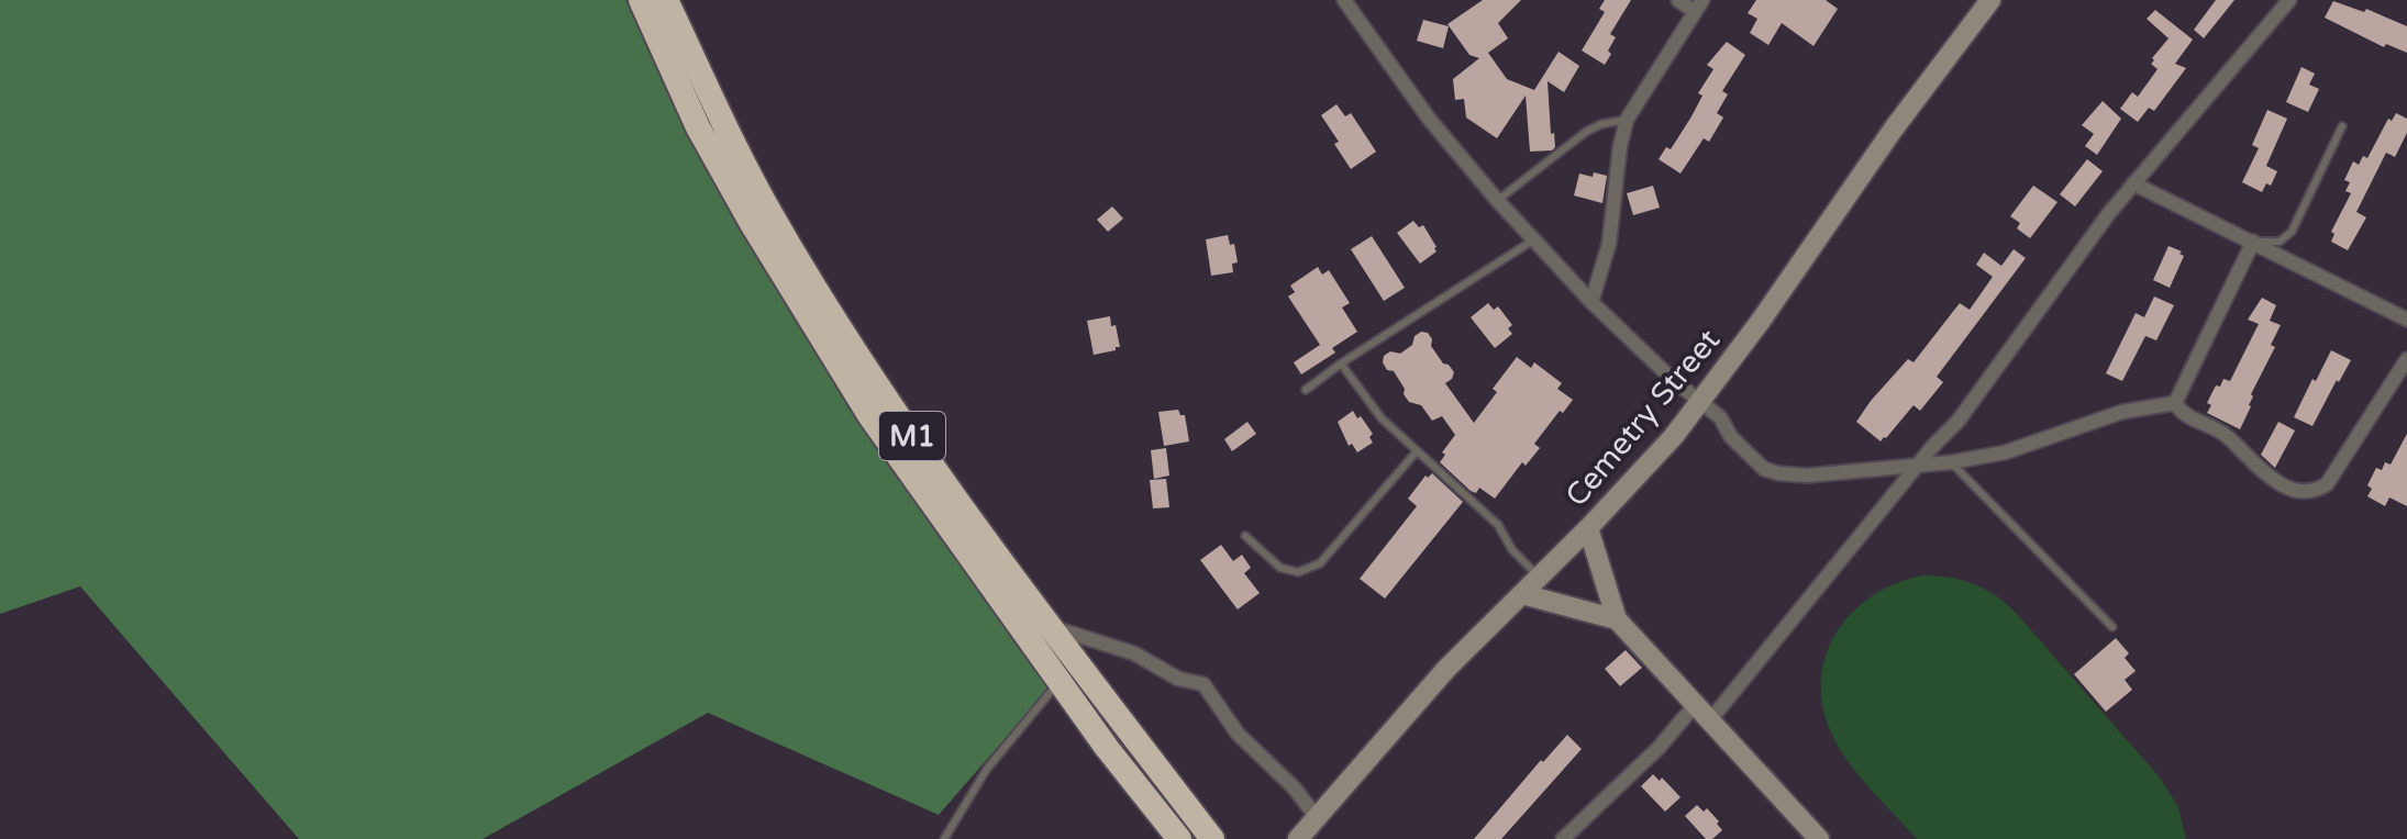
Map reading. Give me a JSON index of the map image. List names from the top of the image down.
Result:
{
  "streets": {
    "highway": ["M1"],
    "street": ["Cemetry Street"]
  }
}
